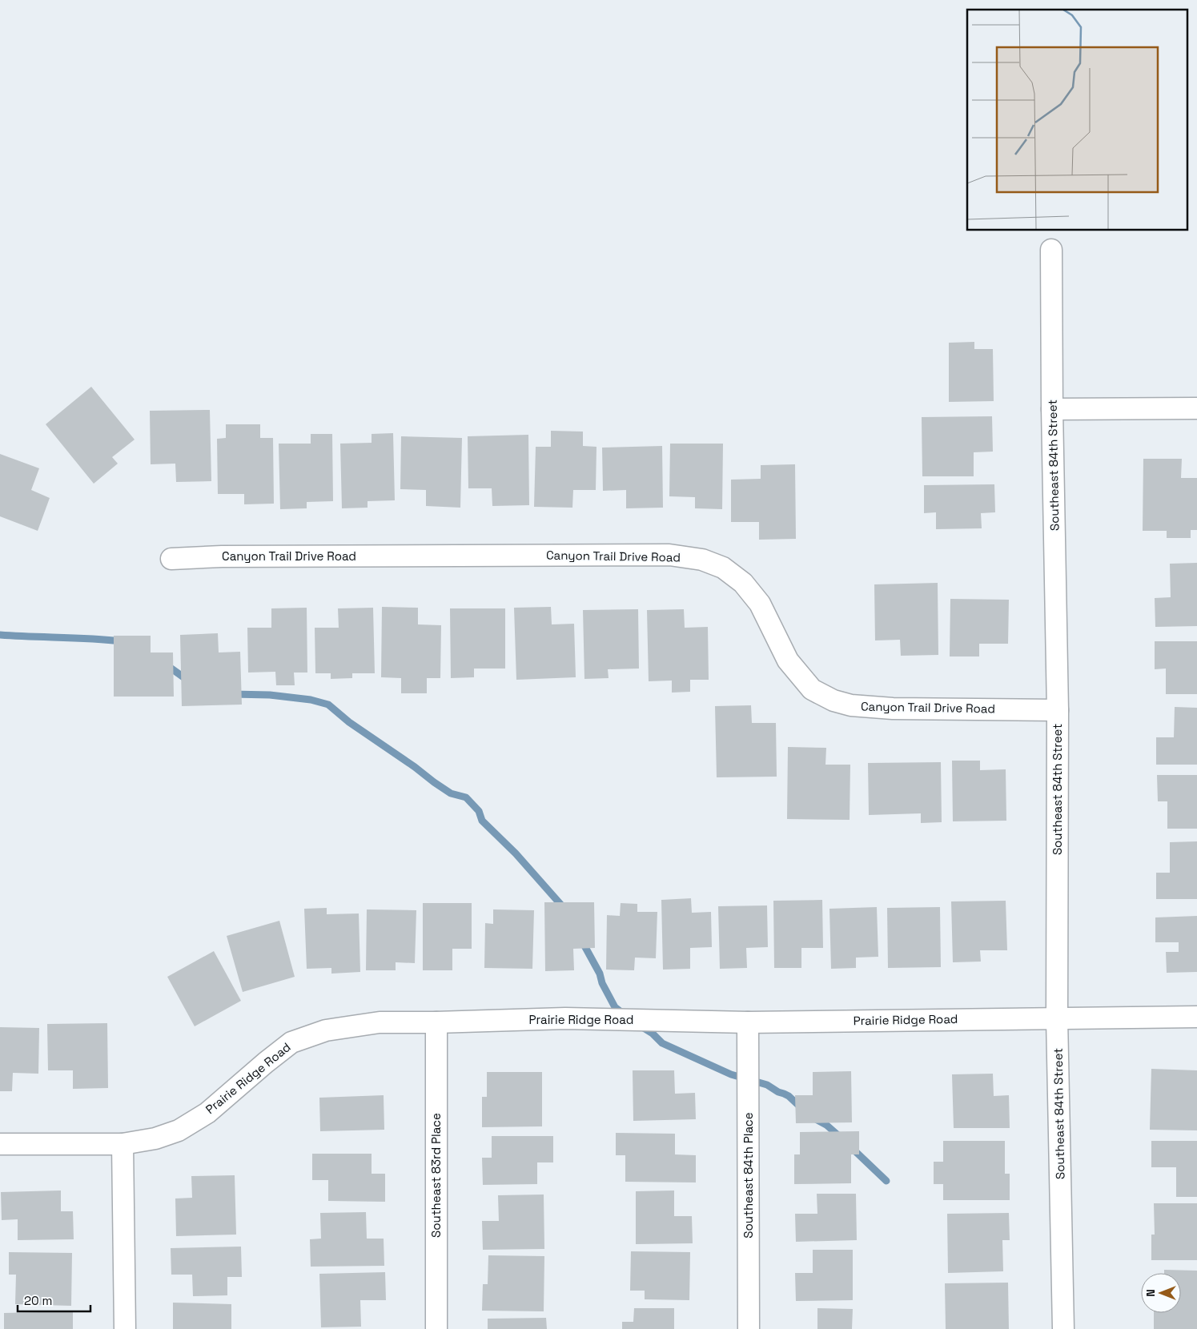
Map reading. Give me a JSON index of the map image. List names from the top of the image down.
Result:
{
  "streets": {
    "street": [
      "Southeast 84th Street",
      "Canyon Trail Drive Road",
      "Prairie Ridge Road",
      "Southeast 83rd Place",
      "Southeast 84th Place"
    ]
  },
  "crossings": [
    ["Southeast 84th Street", "Canyon Trail Drive Road"],
    ["Southeast 84th Street", "Prairie Ridge Road"],
    ["Prairie Ridge Road", "Southeast 83rd Place"],
    ["Prairie Ridge Road", "Southeast 84th Place"]
  ],
  "scale_bar": "20 m",
  "north": "left"
}
